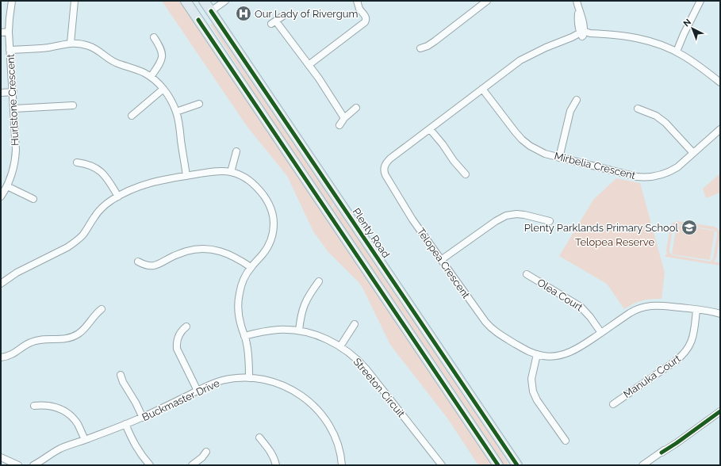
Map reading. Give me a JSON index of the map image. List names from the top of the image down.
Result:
{
  "streets": {
    "highway": ["Plenty Road"],
    "street": [
      "Hurlstone Crescent",
      "Mirbelia Crescent",
      "Telopea Crescent",
      "Olea Court",
      "Manuka Court",
      "Streeton Circuit",
      "Buckmaster Drive"
    ]
  },
  "crossings": [
    ["Mirbelia Crescent", "Telopea Crescent"],
    ["Telopea Crescent", "Olea Court"],
    ["Telopea Crescent", "Manuka Court"]
  ],
  "parks": ["Telopea Reserve"],
  "places": {
    "hospital": ["Our Lady of Rivergum"],
    "school or university": ["Plenty Parklands Primary School"]
  },
  "north": "top left"
}
